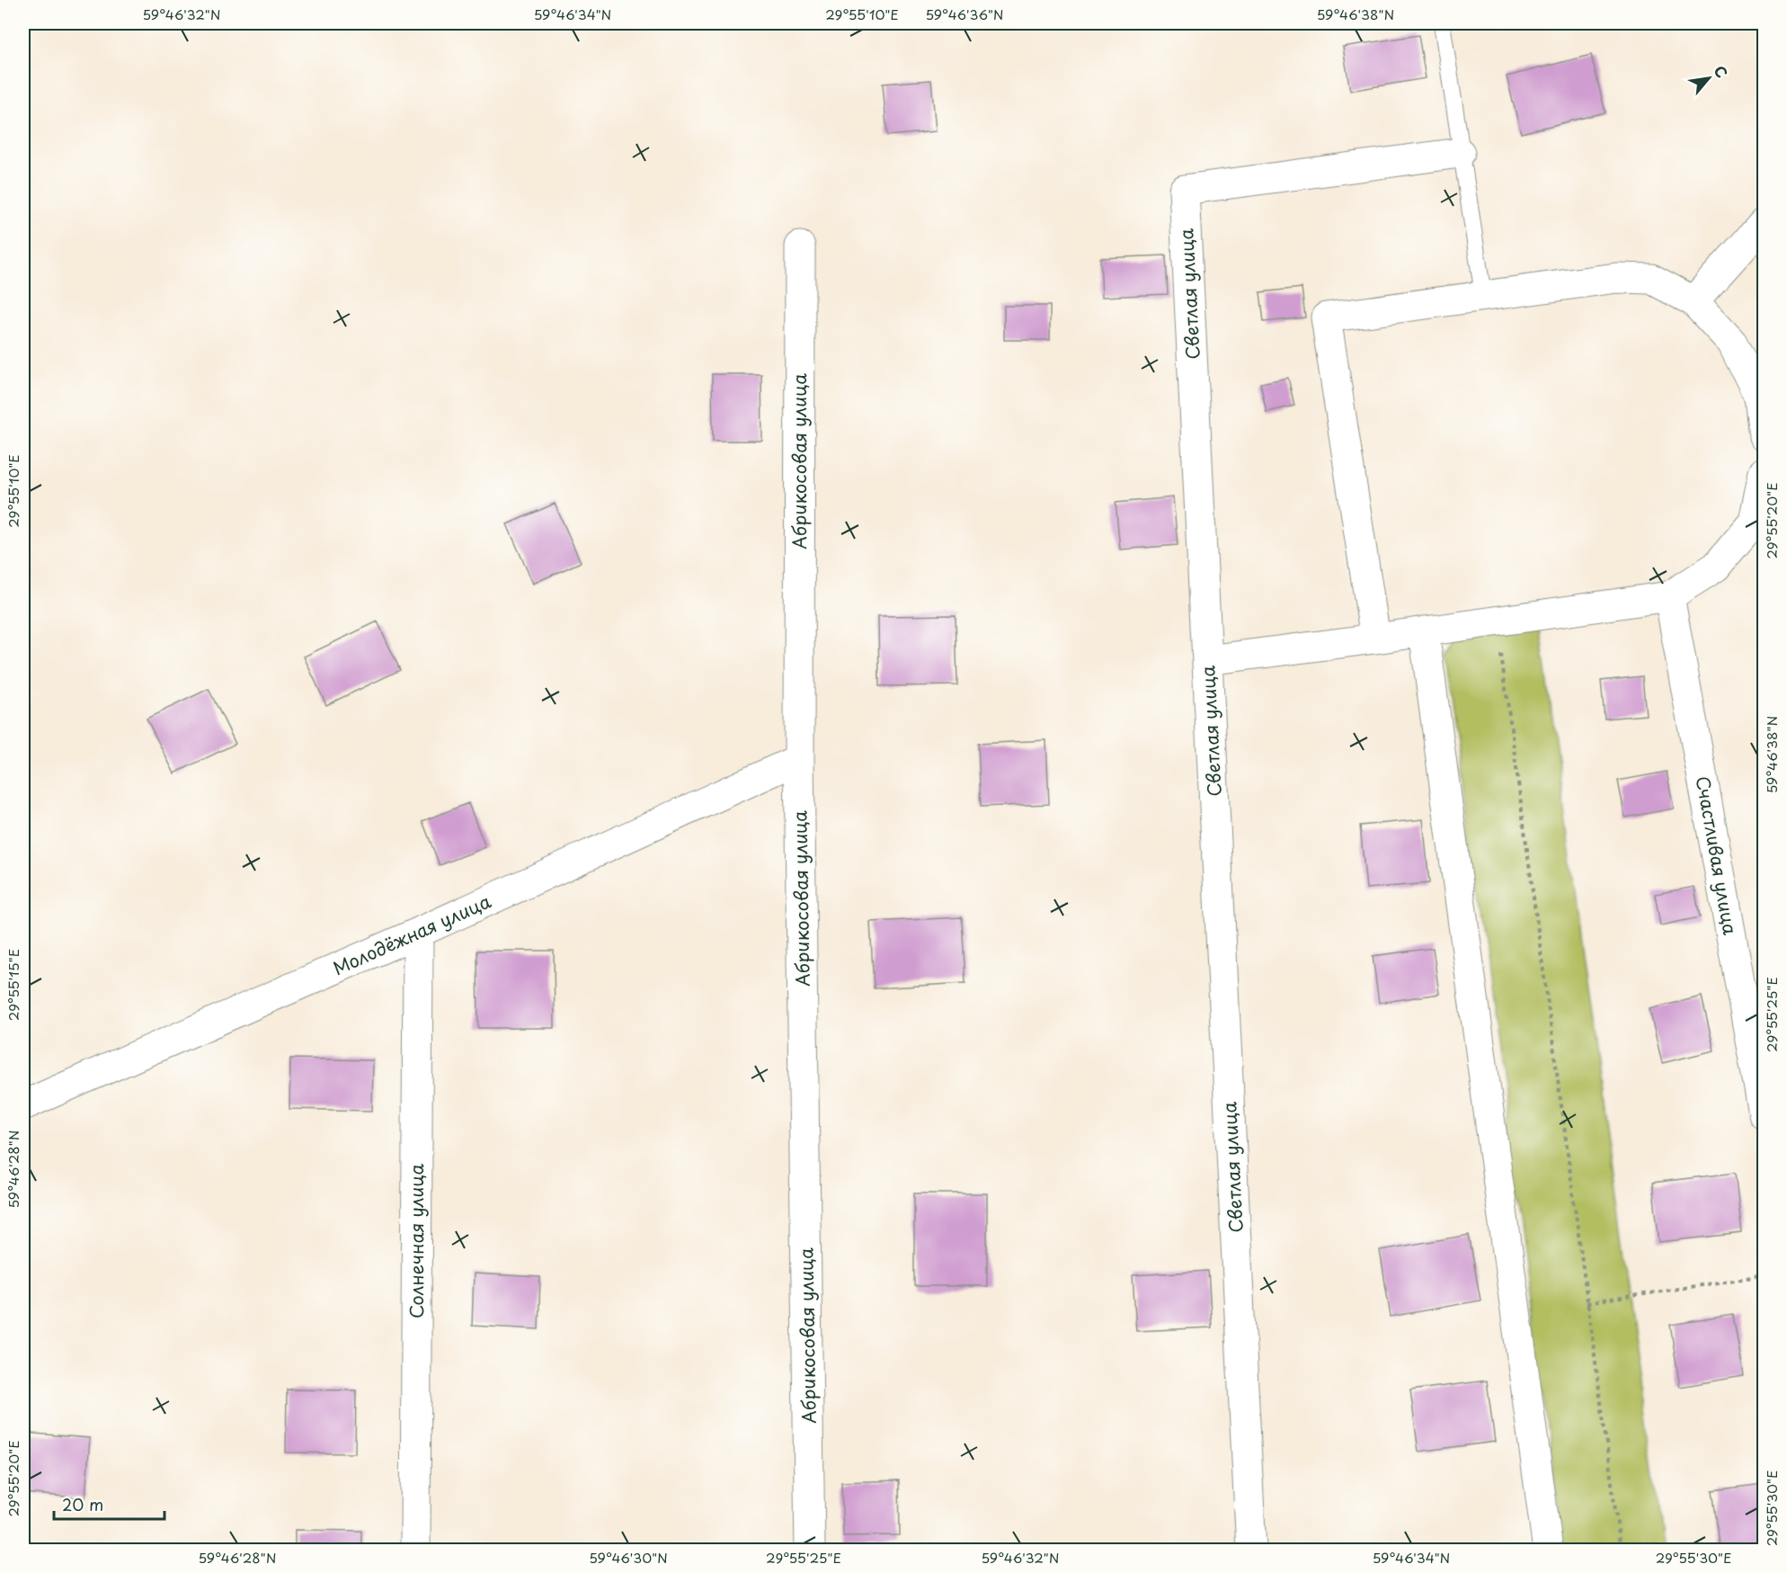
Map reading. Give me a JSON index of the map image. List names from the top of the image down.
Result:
{
  "streets": {
    "street": [
      "Светлая улица",
      "Абрикосовая улица",
      "Счастливая улица",
      "Молодёжная улица",
      "Солнечная улица"
    ]
  },
  "crossings": [
    ["Абрикосовая улица", "Молодёжная улица"],
    ["Молодёжная улица", "Солнечная улица"]
  ],
  "scale_bar": "20 m",
  "north": "top right",
  "coordinates": [
    "59°46'32\"N",
    "59°46'34\"N",
    "29°55'10\"E",
    "59°46'36\"N",
    "59°46'38\"N",
    "29°55'20\"E",
    "29°55'15\"E",
    "29°55'25\"E",
    "59°46'28\"N",
    "29°55'30\"E",
    "59°46'30\"N"
  ]
}
